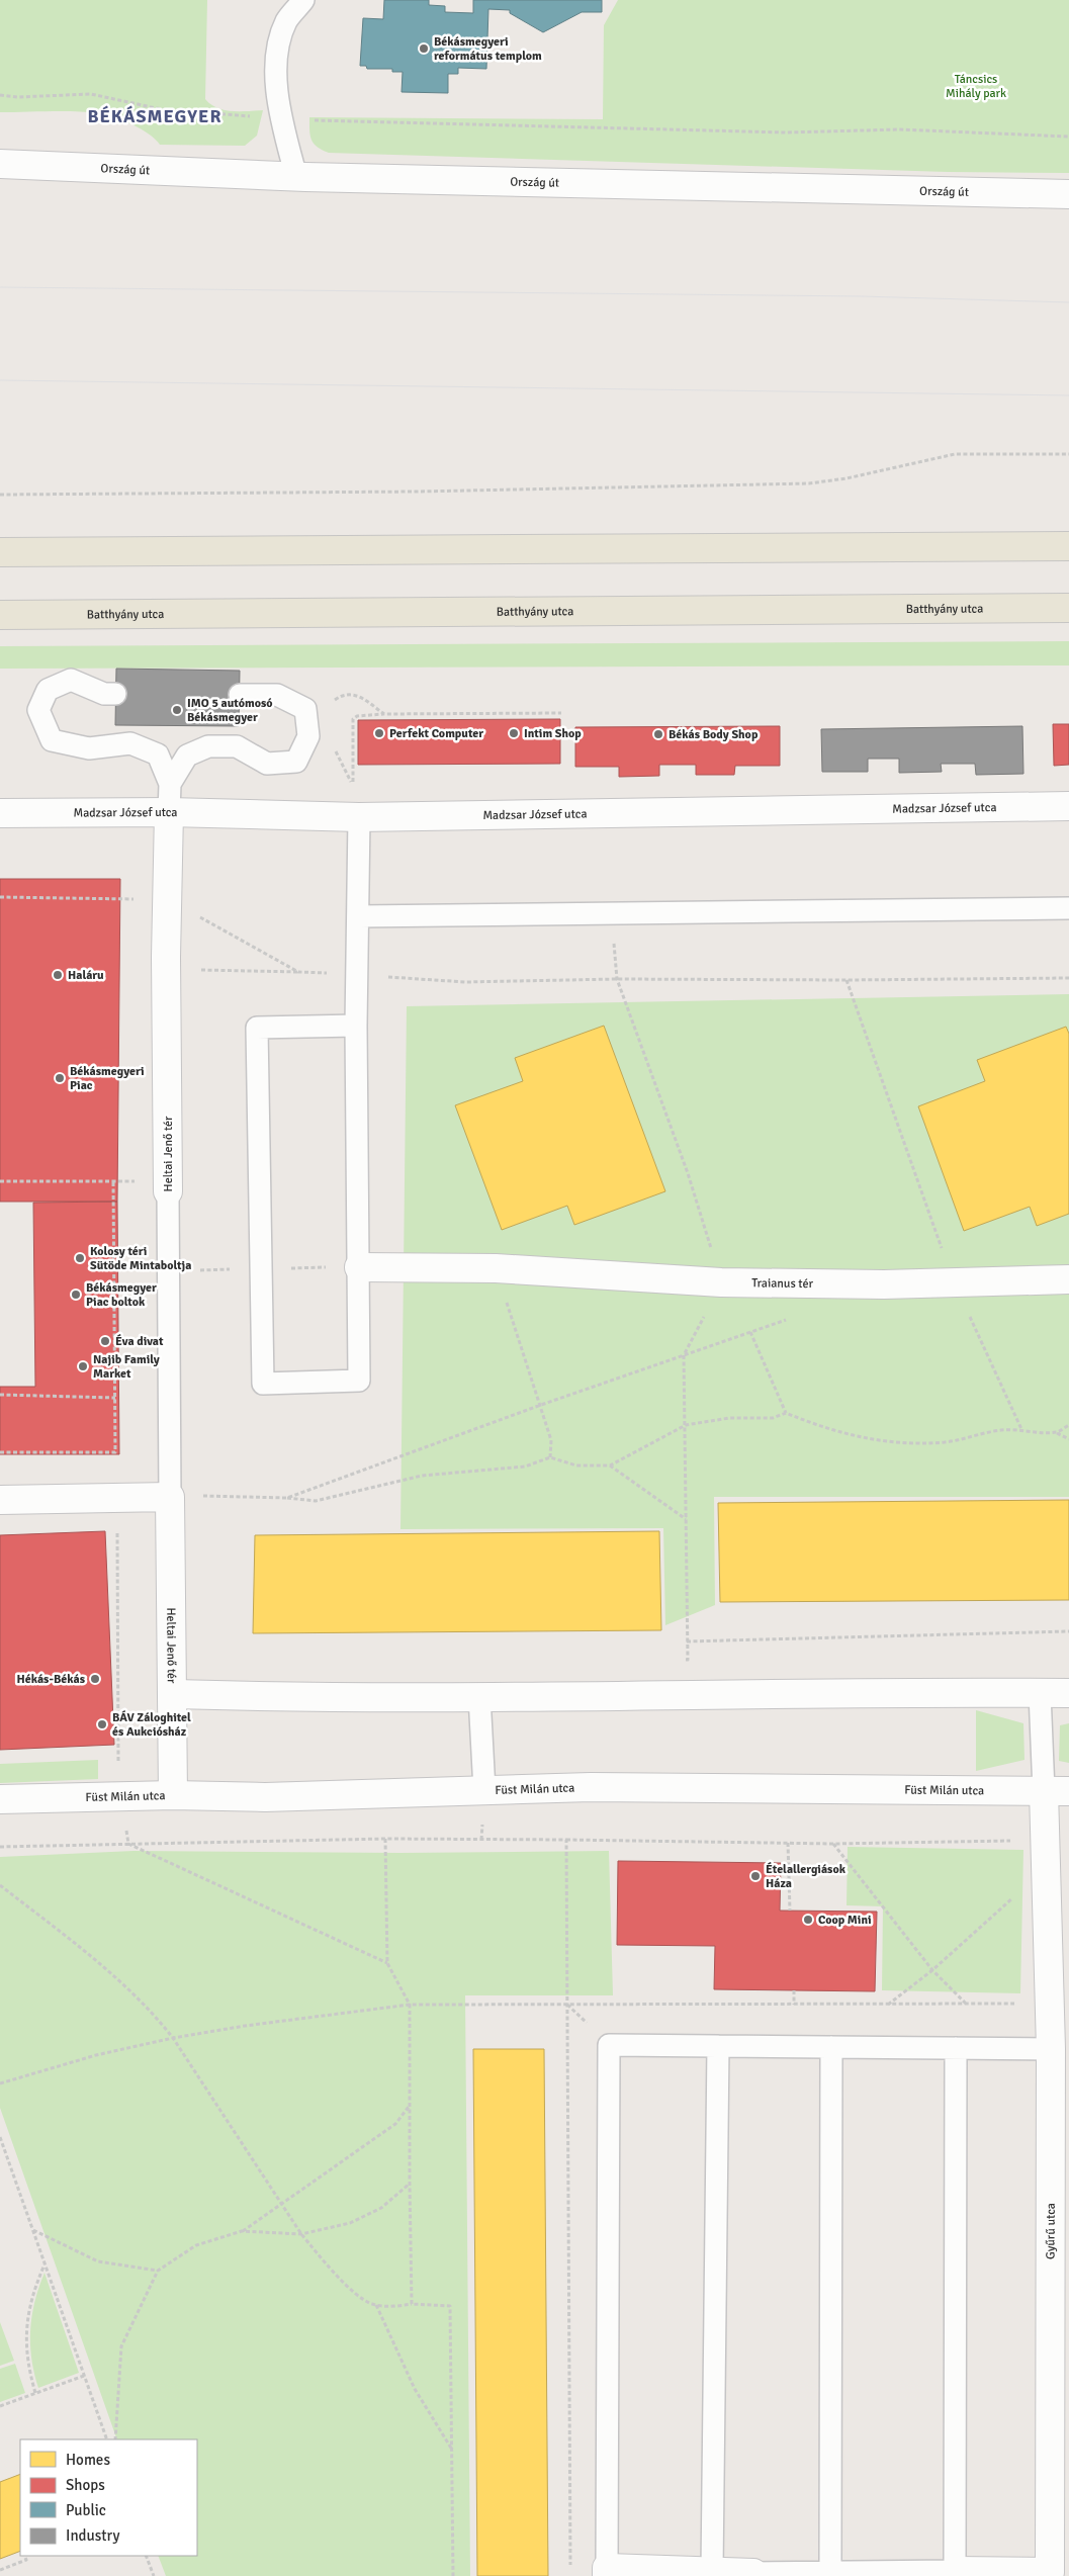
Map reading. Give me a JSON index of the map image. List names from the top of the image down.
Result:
{
  "streets": {
    "main road": ["Batthyány utca"],
    "street": [
      "Ország út",
      "Madzsar József utca",
      "Heltai Jenő tér",
      "Traianus tér",
      "Füst Milán utca",
      "Gyűrű utca"
    ]
  },
  "crossings": [
    ["Madzsar József utca", "Heltai Jenő tér"],
    ["Heltai Jenő tér", "Füst Milán utca"],
    ["Füst Milán utca", "Gyűrű utca"]
  ],
  "districts": ["BÉKÁSMEGYER"],
  "parks": ["Táncsics Mihály park"],
  "places": [
    "Békásmegyeri református templom",
    "IMO 5 autómosó Békásmegyer",
    "Perfekt Computer",
    "Intim Shop",
    "Békás Body Shop",
    "Haláru",
    "Békásmegyeri Piac",
    "Kolosy téri Sütöde Mintaboltja",
    "Békásmegyer Piac boltok",
    "Éva divat",
    "Najib Family Market",
    "Hékás-Békás",
    "BÁV Záloghitel és Aukciósház",
    "Ételallergiások Háza",
    "Coop Mini"
  ],
  "legend": [
    "Homes",
    "Shops",
    "Public",
    "Industry"
  ]
}
